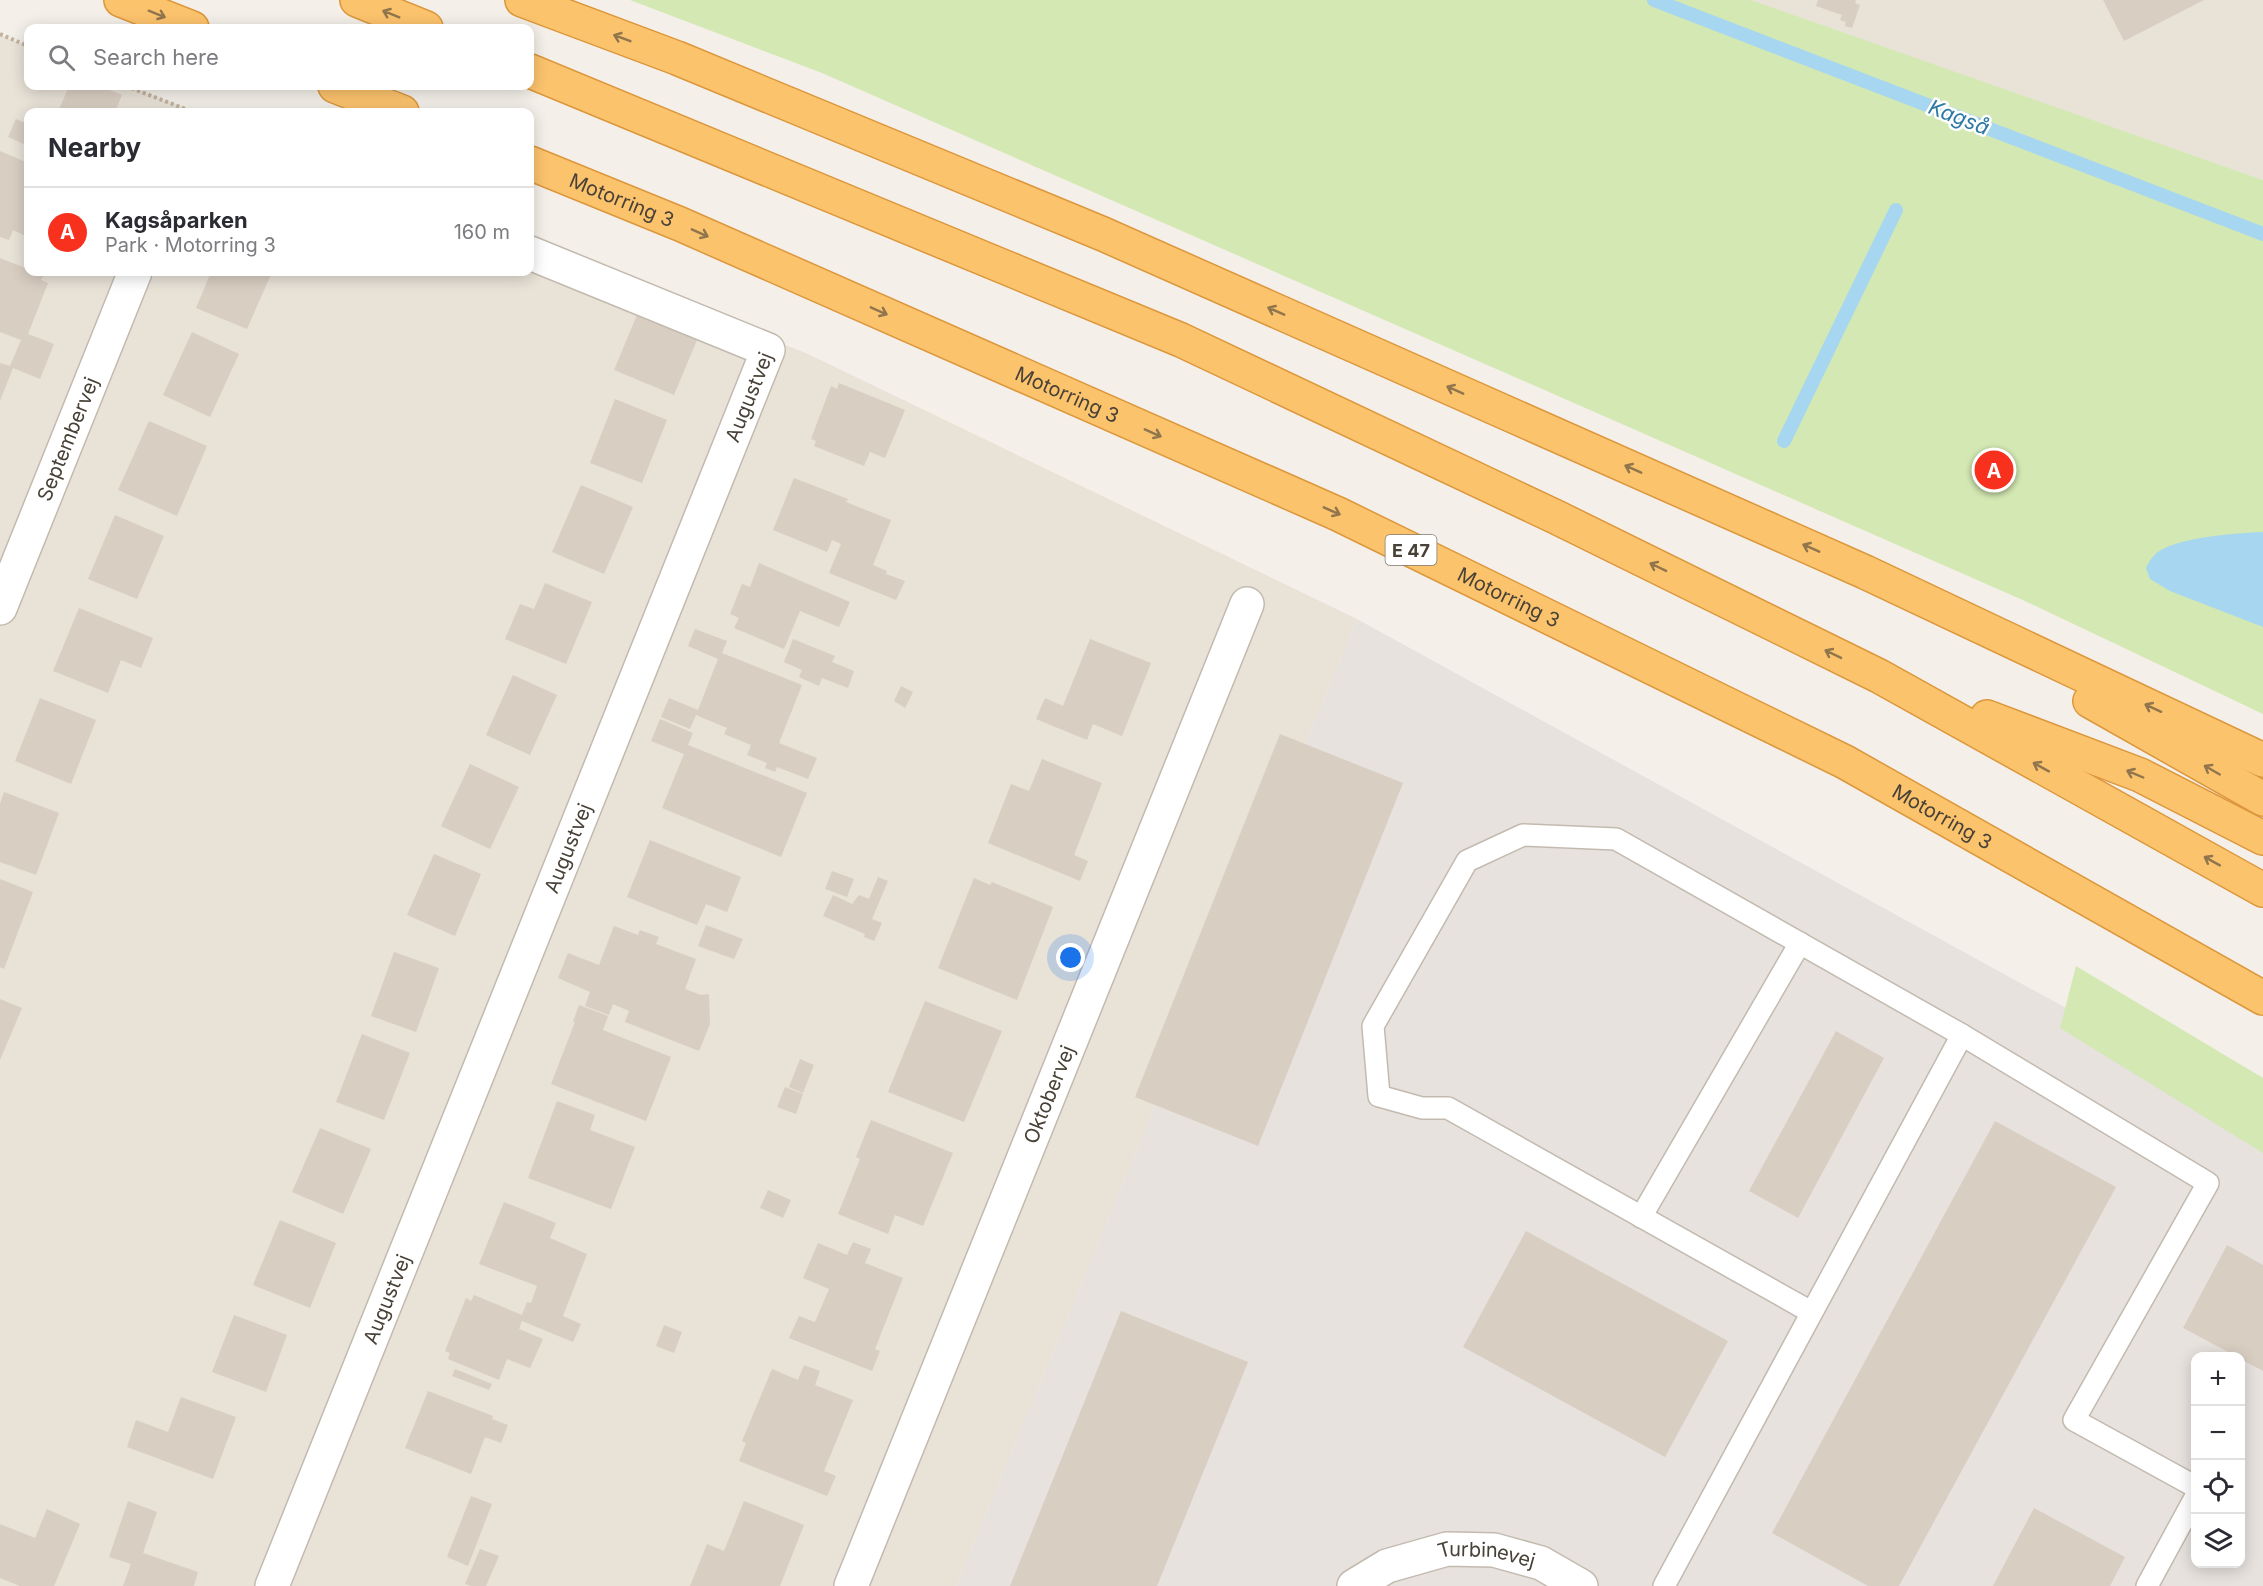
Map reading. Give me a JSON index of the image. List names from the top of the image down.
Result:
{
  "streets": {
    "highway": ["Motorring 3", "E 47"],
    "street": [
      "Augustvej",
      "Septembervej",
      "Oktobervej",
      "Turbinevej"
    ]
  },
  "water": ["Kagså"],
  "page": {
    "search": "Search here",
    "heading": "Nearby",
    "list": [
      {
        "mark": "A",
        "name": "Kagsåparken",
        "note": "Park · Motorring 3",
        "value": "160 m"
      }
    ],
    "pins": "A",
    "map_buttons": ["+", "−"]
  }
}
